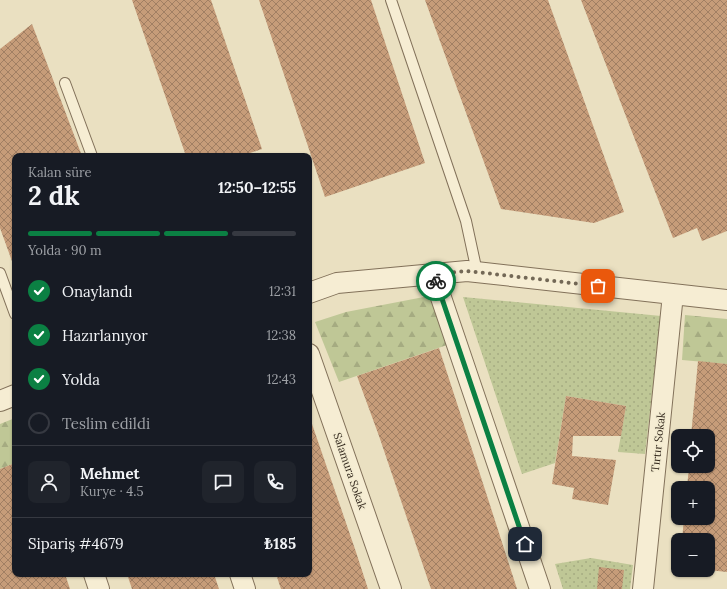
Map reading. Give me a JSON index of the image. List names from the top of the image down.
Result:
{
  "streets": {
    "street": ["Tırtır Sokak", "Salamura Sokak"]
  },
  "page": {
    "heading": ["2 dk", "Kalan süre", "12:50–12:55"],
    "panel": [
      "Mehmet",
      "Kurye · 4.5",
      "Sipariş #4679",
      "₺185"
    ],
    "bar": "Yolda · 90 m",
    "list": [
      ["Onaylandı", "12:31"],
      ["Hazırlanıyor", "12:38"],
      ["Yolda", "12:43"],
      "Teslim edildi"
    ],
    "map_buttons": ["+", "−"]
  }
}
